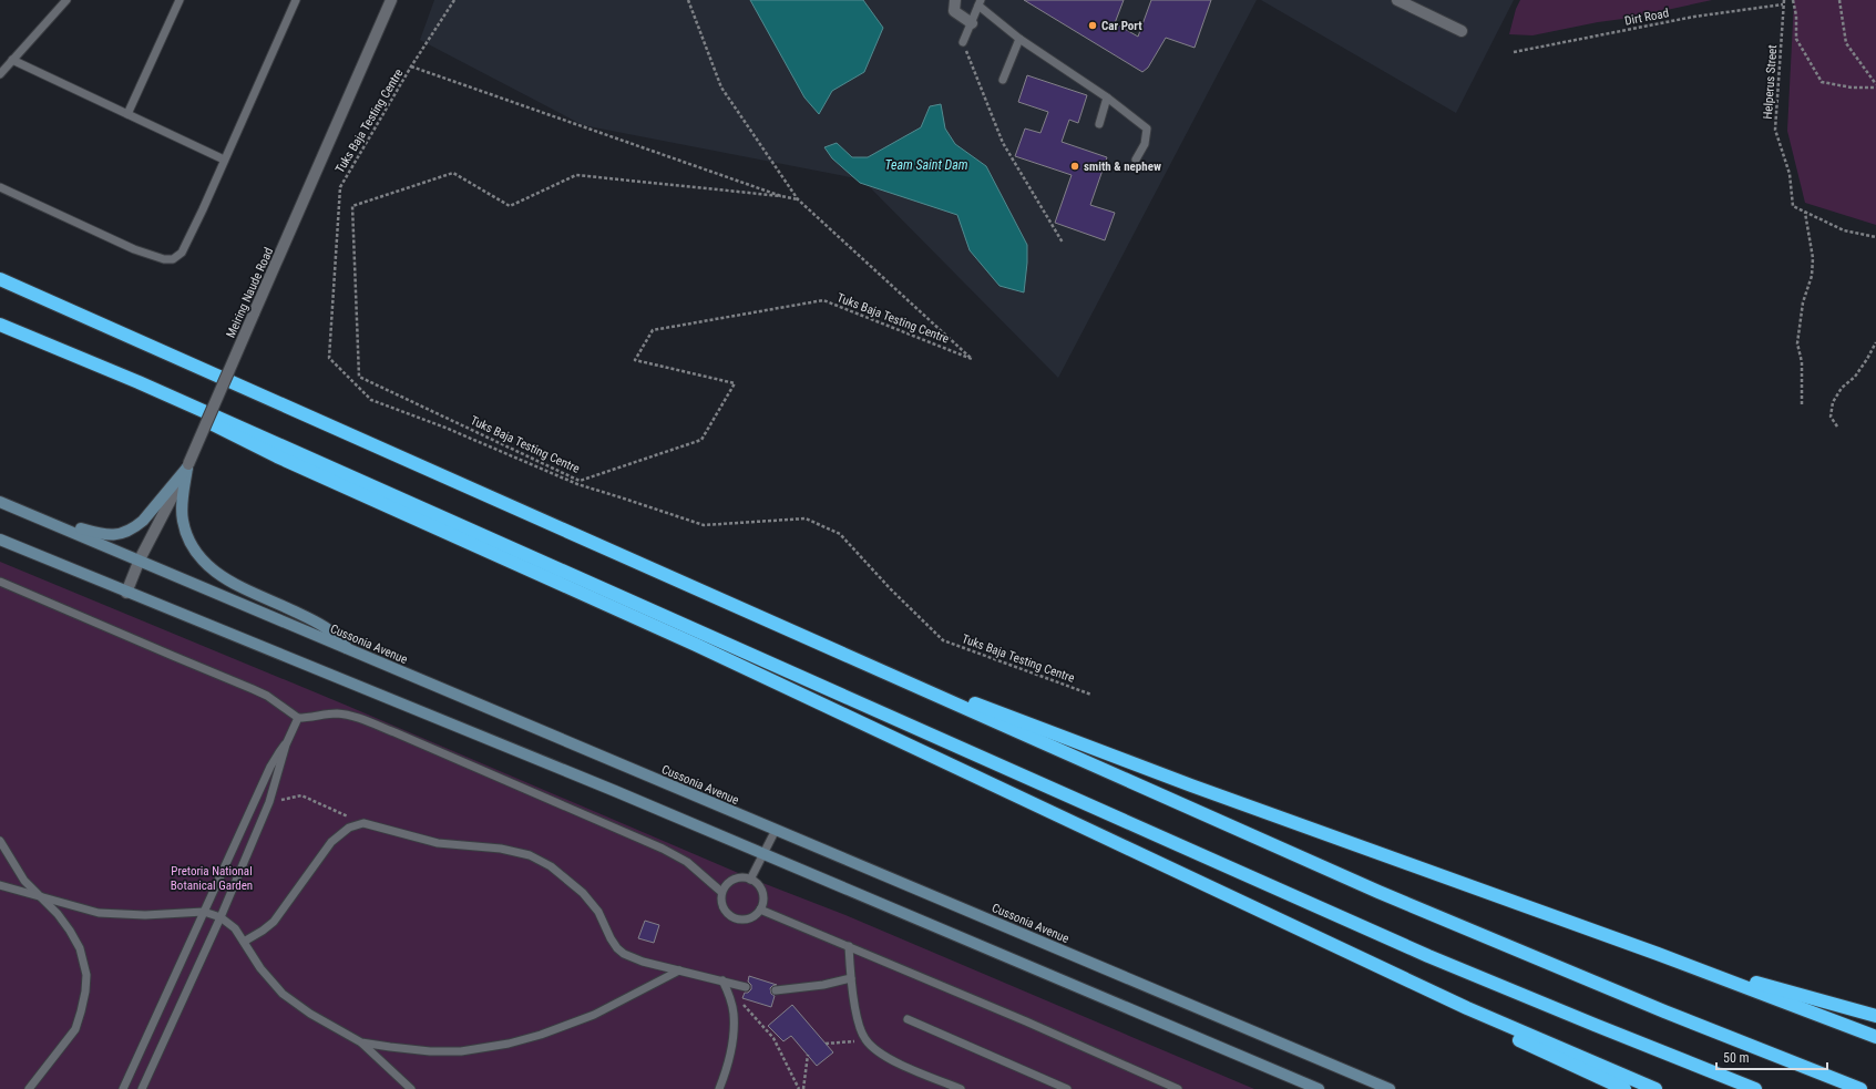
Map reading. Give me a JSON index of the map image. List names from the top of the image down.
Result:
{
  "streets": {
    "main road": ["Cussonia Avenue"],
    "street": ["Meiring Naude Road"],
    "path": ["Dirt Road", "Helperus Street", "Tuks Baja Testing Centre"]
  },
  "crossings": [
    ["Dirt Road", "Helperus Street"],
    ["Meiring Naude Road", "Cussonia Avenue"]
  ],
  "water": ["Team Saint Dam"],
  "parks": ["Pretoria National Botanical Garden"],
  "places": ["Car Port", "smith & nephew"],
  "scale_bar": "50 m"
}
